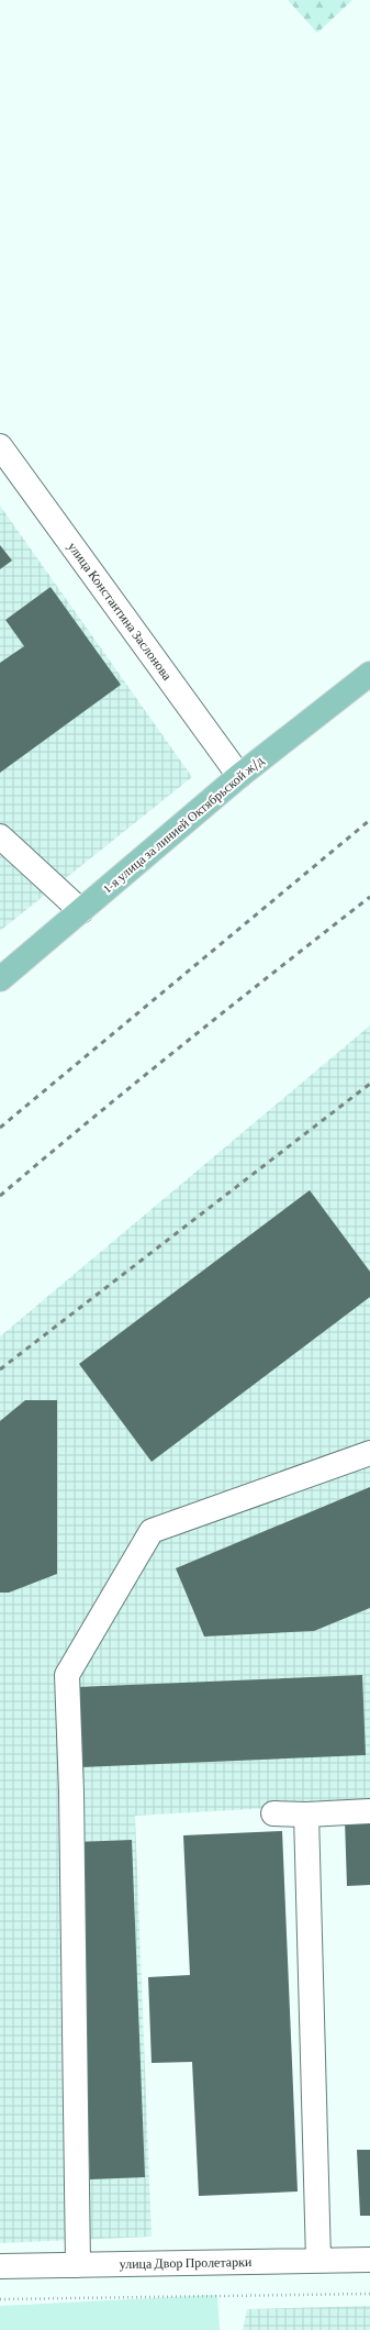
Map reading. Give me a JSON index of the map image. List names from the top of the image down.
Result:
{
  "streets": {
    "main road": ["1-я улица за линией Октябрьской ж/д"],
    "street": ["улица Константина Заслонова", "улица Двор Пролетарки"]
  },
  "crossings": [
    ["улица Константина Заслонова", "1-я улица за линией Октябрьской ж/д"]
  ]
}
